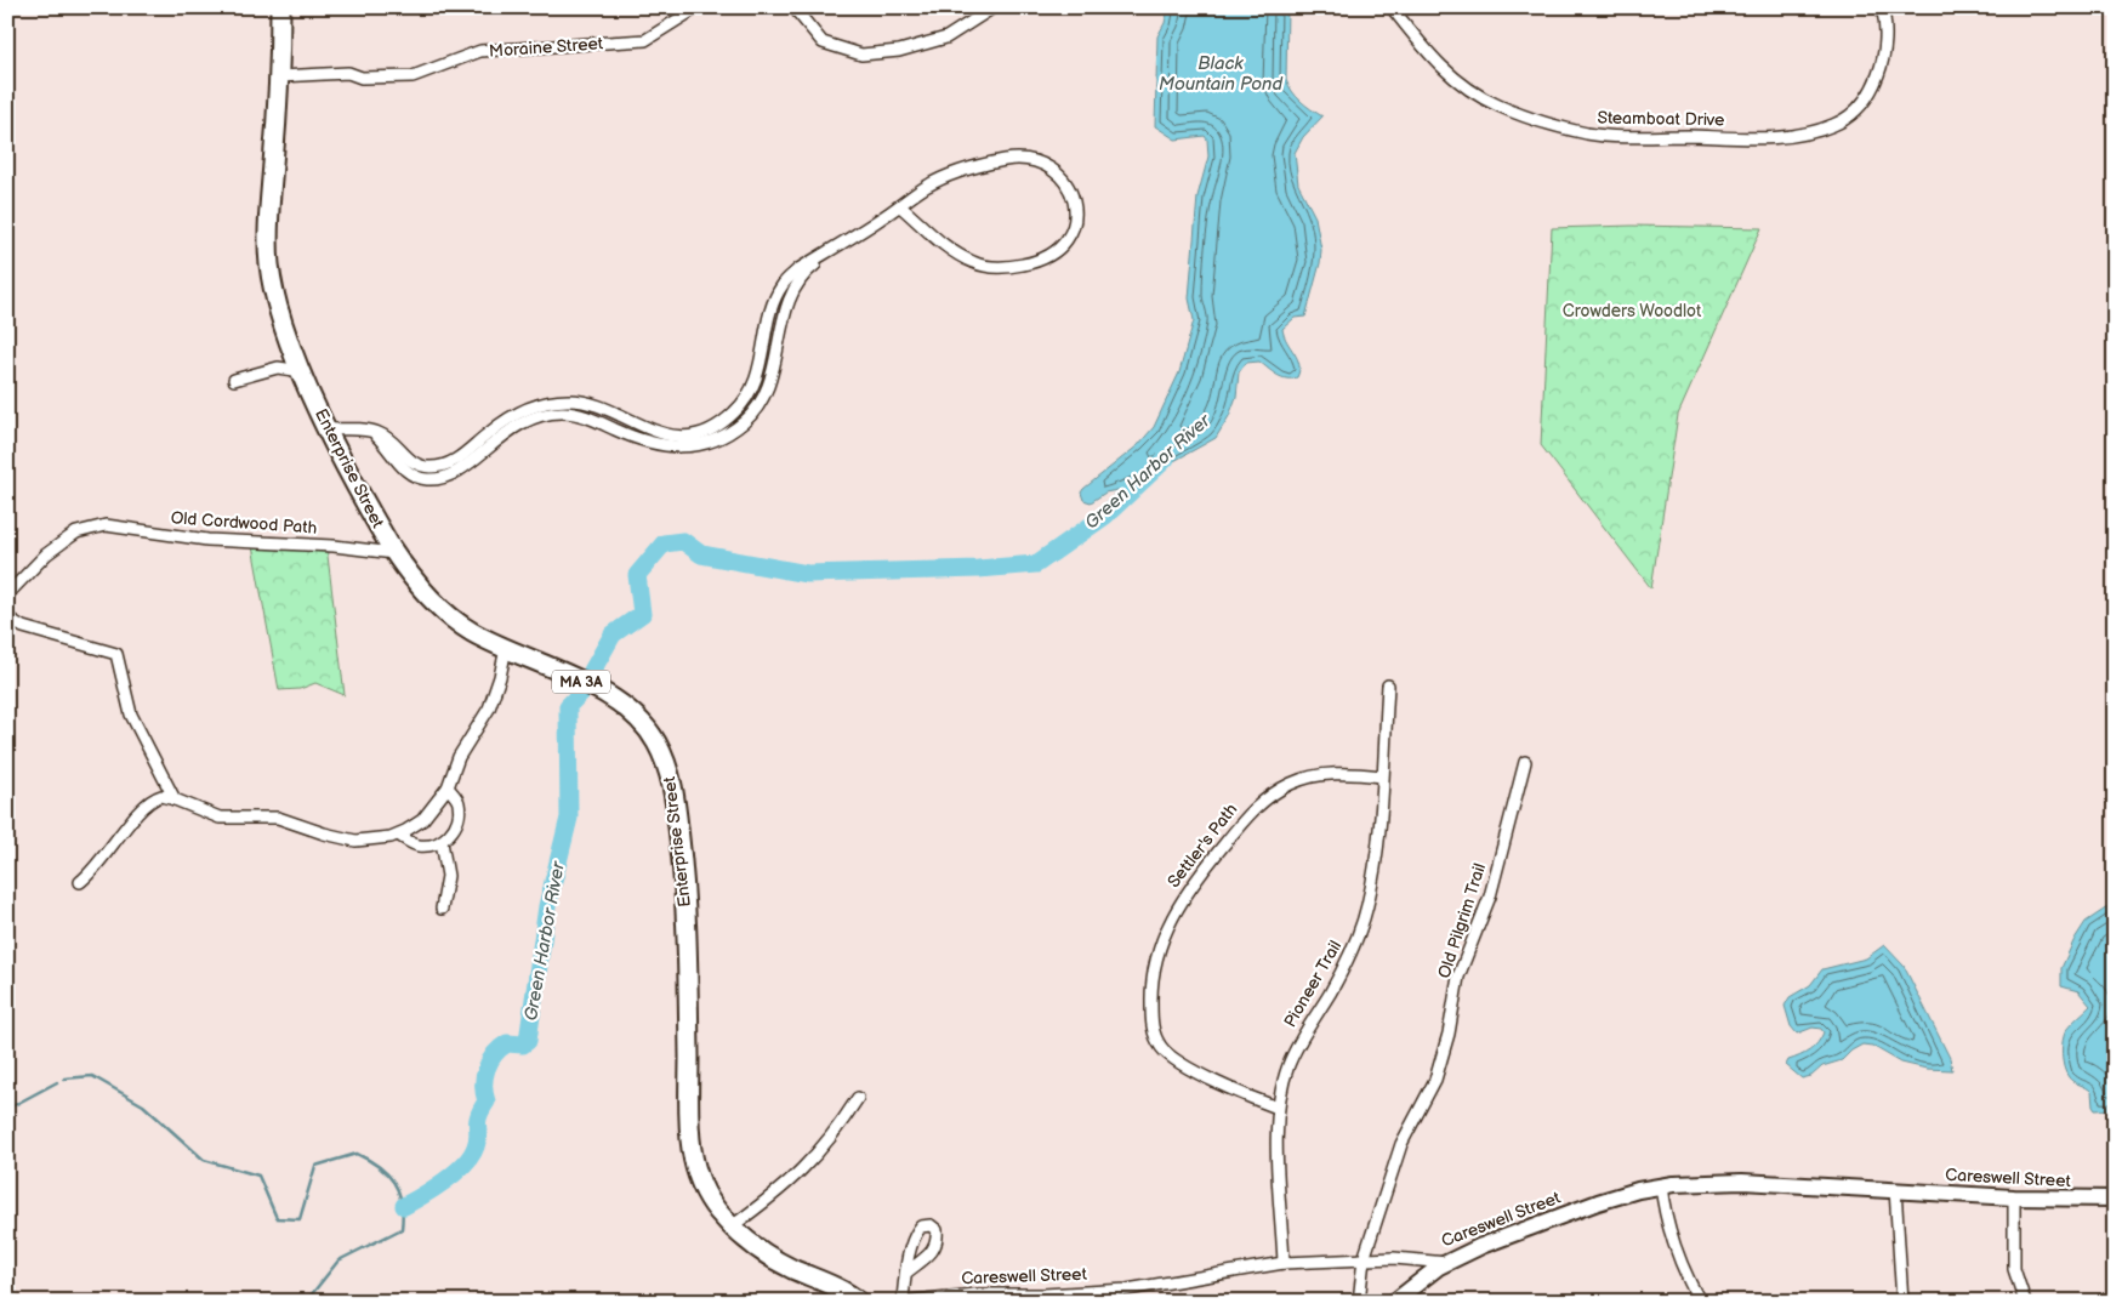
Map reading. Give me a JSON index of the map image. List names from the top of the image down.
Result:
{
  "streets": {
    "main road": ["Enterprise Street", "MA 3A", "Careswell Street"],
    "street": [
      "Moraine Street",
      "Steamboat Drive",
      "Old Cordwood Path",
      "Settler's Path",
      "Old Pilgrim Trail",
      "Pioneer Trail"
    ]
  },
  "crossings": [
    ["Moraine Street", "Enterprise Street"],
    ["Moraine Street", "MA 3A"],
    ["Enterprise Street", "Old Cordwood Path"],
    ["Enterprise Street", "MA 3A"],
    ["Settler's Path", "Pioneer Trail"],
    ["Old Pilgrim Trail", "Careswell Street"],
    ["Pioneer Trail", "Careswell Street"]
  ],
  "water": ["Black Mountain Pond", "Green Harbor River"],
  "parks": ["Crowders Woodlot"]
}
